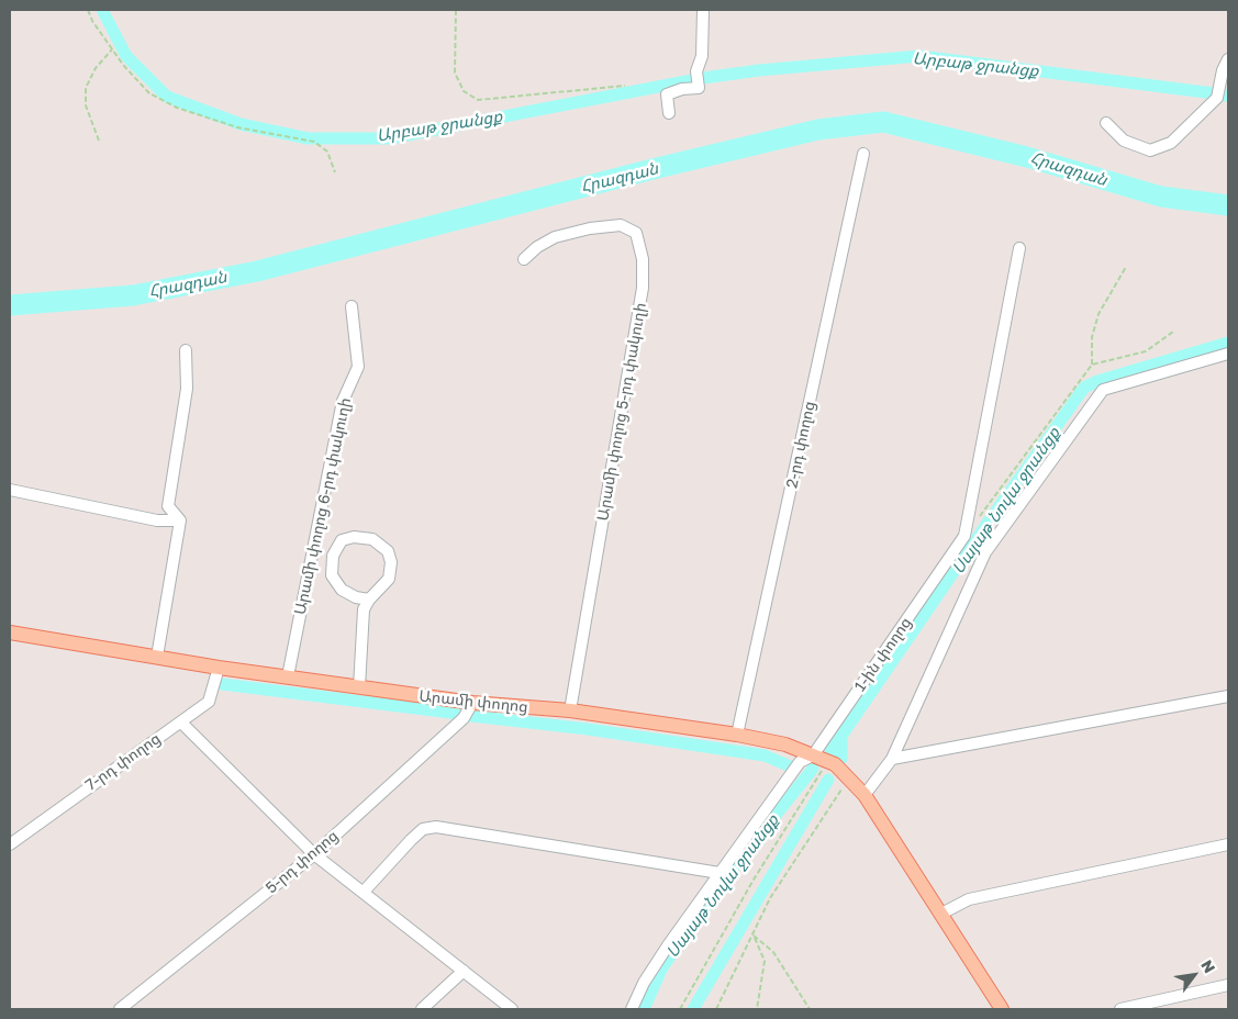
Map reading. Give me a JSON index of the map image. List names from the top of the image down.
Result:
{
  "streets": {
    "main road": ["Արամի փողոց"],
    "street": [
      "Արամի փողոց 5-րդ փակուղի",
      "2-րդ փողոց",
      "Արամի փողոց 6-րդ փակուղի",
      "1-ին փողոց",
      "7-րդ փողոց",
      "5-րդ փողոց"
    ]
  },
  "crossings": [
    ["Արամի փողոց 5-րդ փակուղի", "Արամի փողոց"],
    ["2-րդ փողոց", "Արամի փողոց"],
    ["Արամի փողոց 6-րդ փակուղի", "Արամի փողոց"],
    ["1-ին փողոց", "Արամի փողոց"],
    ["Արամի փողոց", "7-րդ փողոց"],
    ["Արամի փողոց", "5-րդ փողոց"]
  ],
  "water": ["Արբաթ ջրանցք", "Հրազդան", "Սայաթ Նովա ջրանցք"],
  "north": "top right"
}
